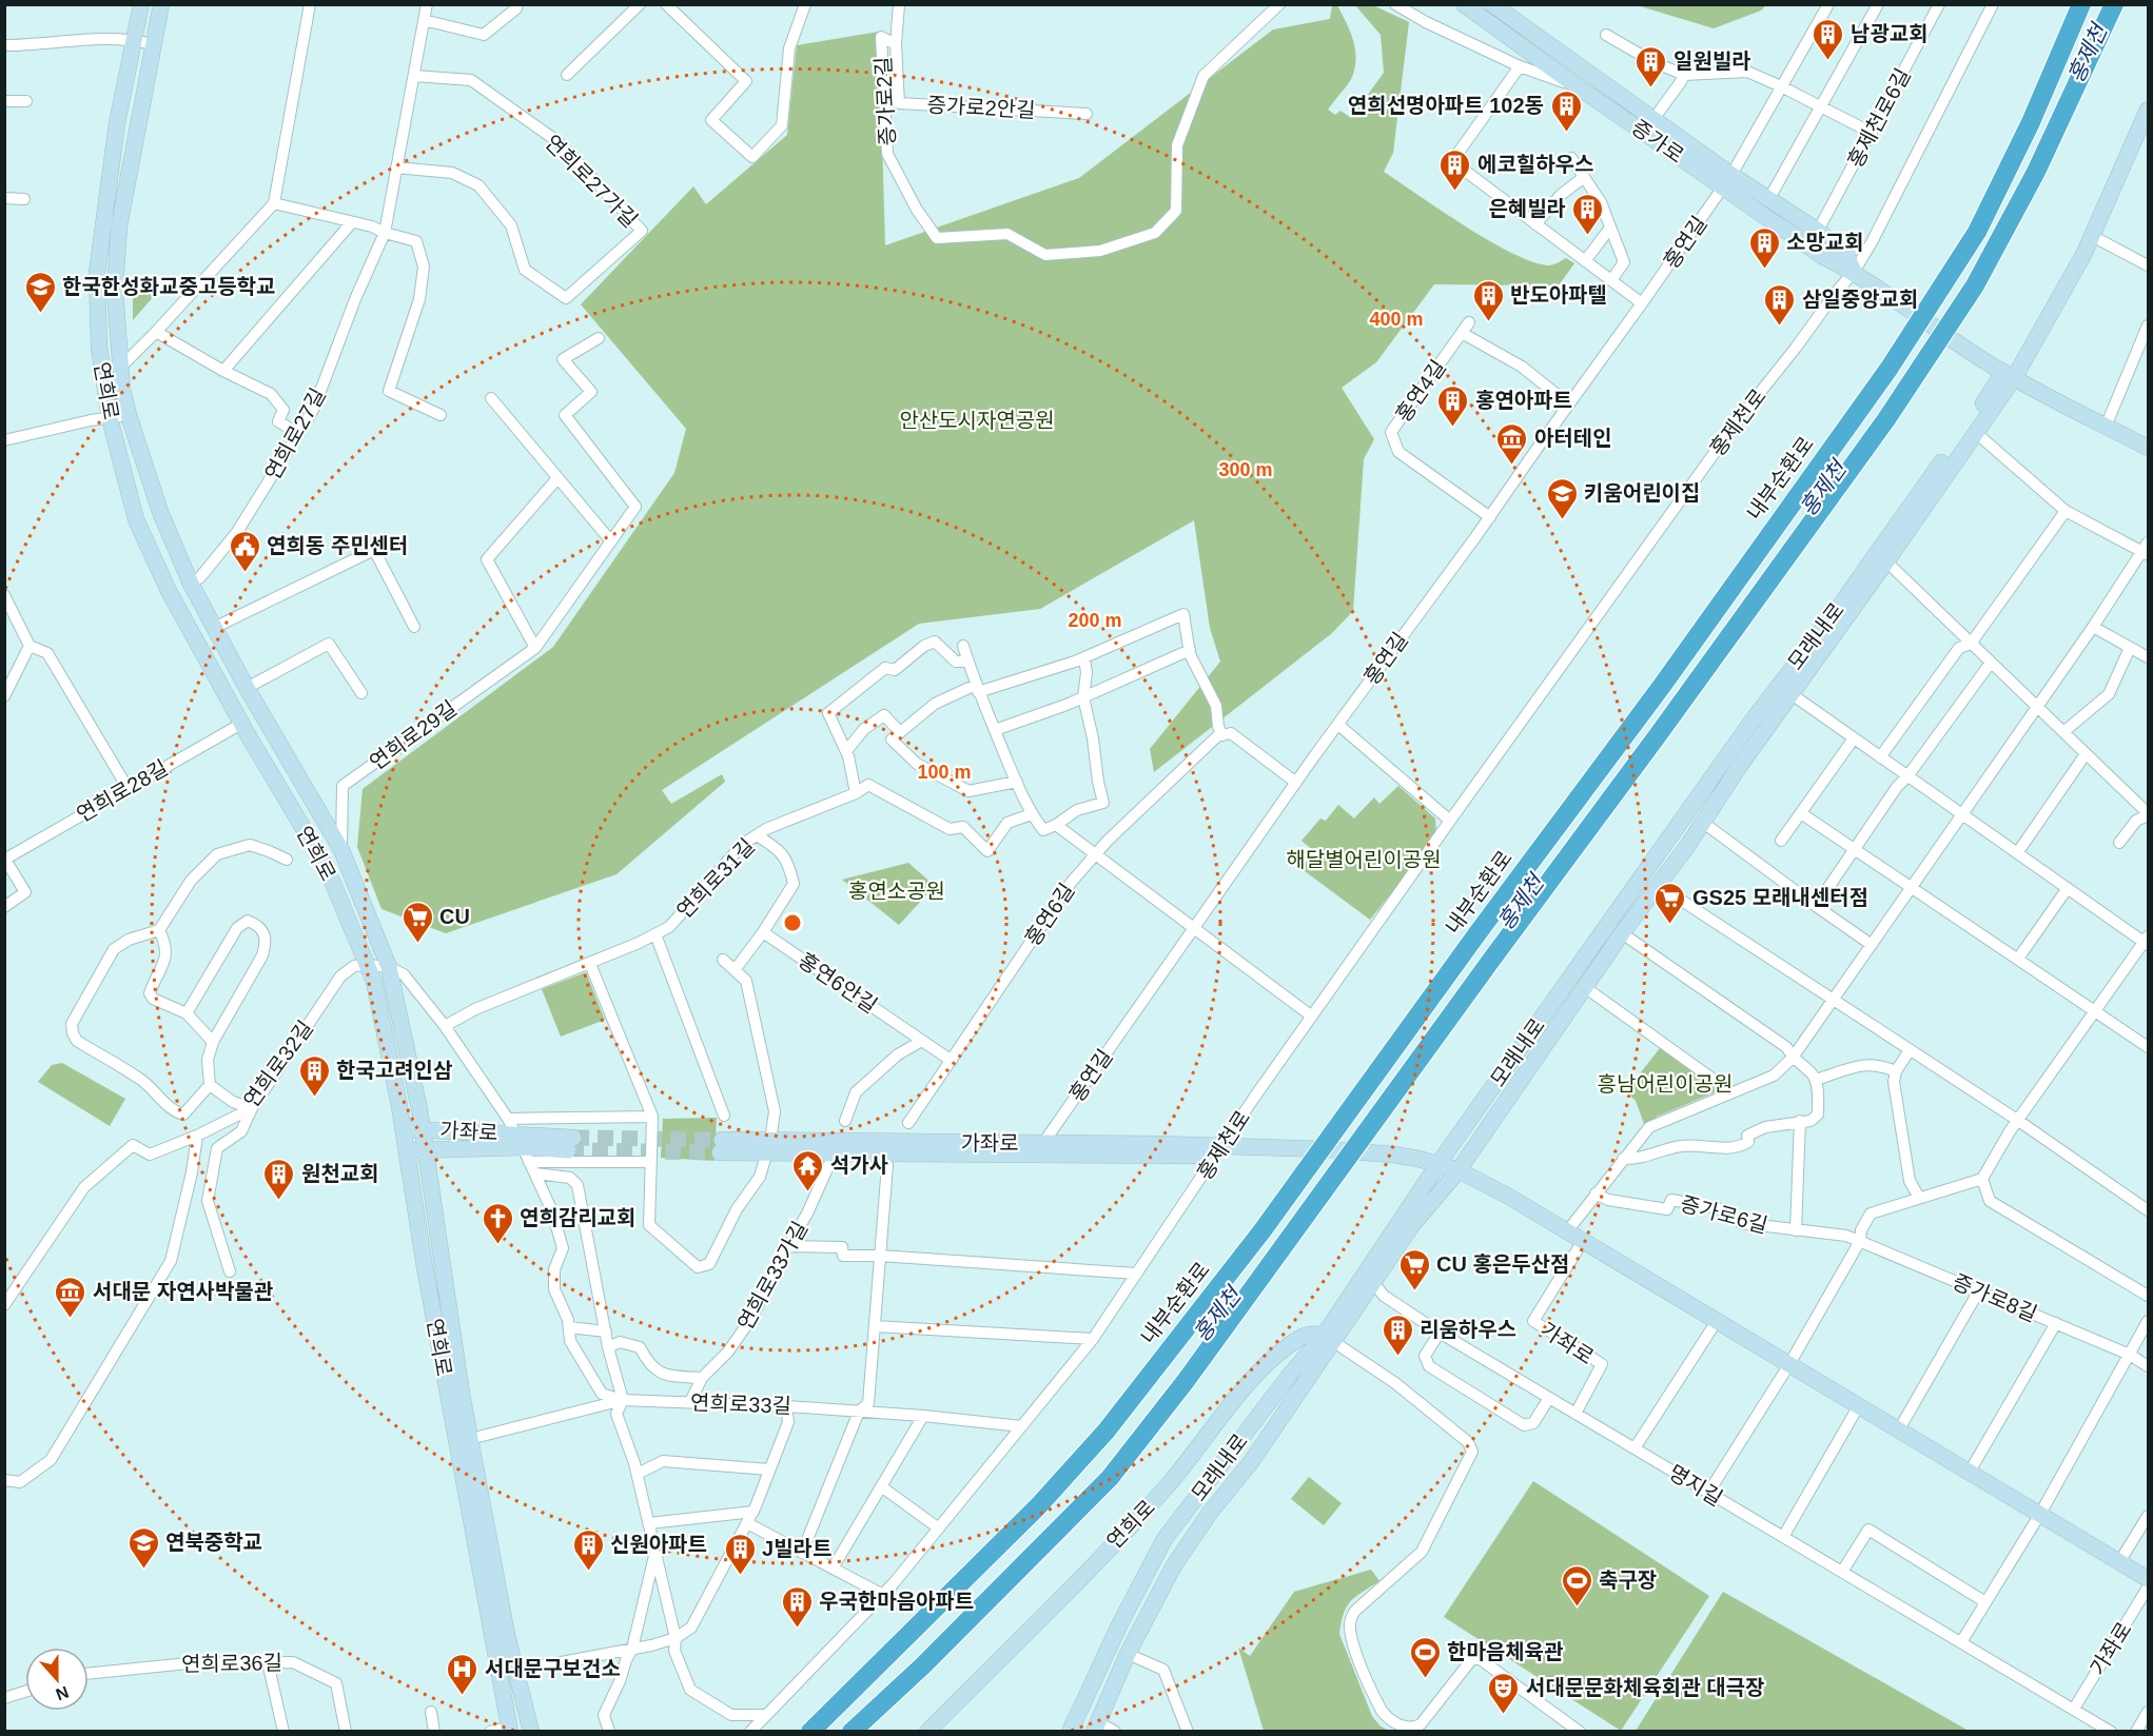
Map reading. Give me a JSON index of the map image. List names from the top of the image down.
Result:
{
  "streets": {
    "highway": ["내부순환로"],
    "main road": [
      "증가로",
      "연희로",
      "모래내로",
      "가좌로"
    ],
    "street": [
      "증가로2길",
      "증가로2안길",
      "홍제천로6길",
      "연희로27가길",
      "홍연길",
      "홍연4길",
      "홍제천로",
      "연희로27길",
      "연희로29길",
      "연희로28길",
      "연희로31길",
      "홍연6길",
      "홍연6안길",
      "연희로32길",
      "증가로6길",
      "연희로33가길",
      "증가로8길",
      "연희로33길",
      "명지길",
      "연희로36길"
    ]
  },
  "crossings": [
    ["증가로2길", "증가로2안길"],
    ["홍제천로6길", "증가로"],
    ["증가로", "홍연길"],
    ["증가로", "홍제천로"],
    ["증가로", "모래내로"],
    ["연희로27가길", "연희로27길"],
    ["홍연길", "홍연4길"],
    ["홍연길", "가좌로"],
    ["연희로", "연희로27길"],
    ["연희로", "모래내로"],
    ["연희로", "연희로29길"],
    ["연희로", "연희로28길"],
    ["연희로", "연희로32길"],
    ["연희로", "가좌로"],
    ["연희로", "연희로33길"],
    ["홍제천로", "가좌로"],
    ["홍제천로", "연희로33길"],
    ["모래내로", "가좌로"],
    ["모래내로", "명지길"],
    ["홍연6길", "홍연6안길"],
    ["가좌로", "연희로33길"],
    ["가좌로", "명지길"],
    ["증가로6길", "증가로8길"],
    ["연희로33가길", "연희로33길"]
  ],
  "water": ["홍제천"],
  "parks": [
    "안산도시자연공원",
    "해달별어린이공원",
    "홍연소공원",
    "흥남어린이공원"
  ],
  "places": {
    "building": [
      "남광교회",
      "일원빌라",
      "연희선명아파트 102동",
      "에코힐하우스",
      "은혜빌라",
      "소망교회",
      "반도아파텔",
      "삼일중앙교회",
      "홍연아파트",
      "한국고려인삼",
      "원천교회",
      "리움하우스",
      "신원아파트",
      "J빌라트",
      "우국한마음아파트"
    ],
    "school or university": ["한국한성화교중고등학교", "키움어린이집", "연북중학교"],
    "museum": ["아터테인", "서대문 자연사박물관"],
    "public building": ["연희동 주민센터"],
    "supermarket": ["GS25 모래내센터점", "CU", "CU 홍은두산점"],
    "temple": ["석가사"],
    "church": ["연희감리교회"],
    "sports": ["축구장", "한마음체육관"],
    "hospital": ["서대문구보건소"],
    "theatre": ["서대문문화체육회관 대극장"]
  },
  "north": "bottom",
  "rings": [
    "400 m",
    "300 m",
    "200 m",
    "100 m"
  ]
}
